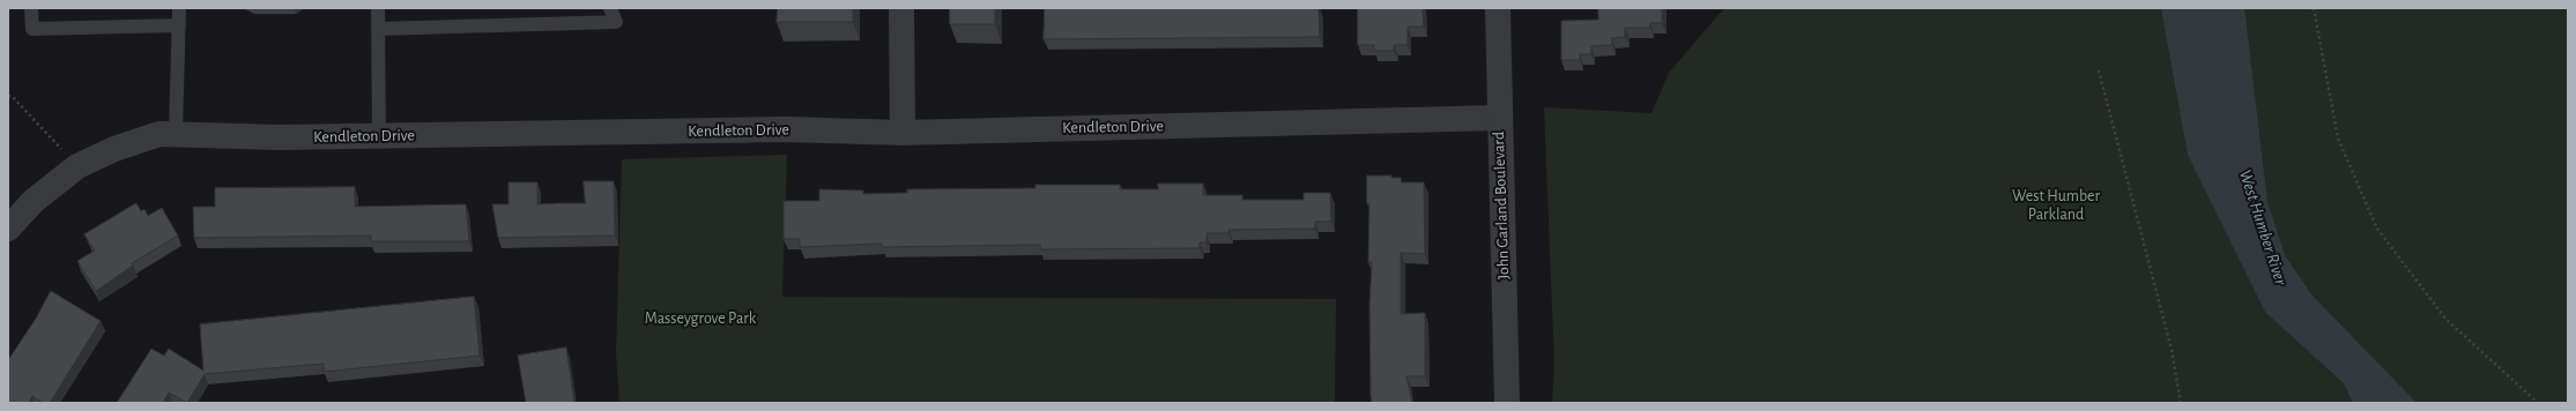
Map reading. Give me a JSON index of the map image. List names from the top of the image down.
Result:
{
  "streets": {
    "street": ["Kendleton Drive", "John Garland Boulevard"]
  },
  "crossings": [
    ["Kendleton Drive", "John Garland Boulevard"]
  ],
  "water": ["West Humber River"],
  "parks": ["West Humber Parkland", "Masseygrove Park"]
}
